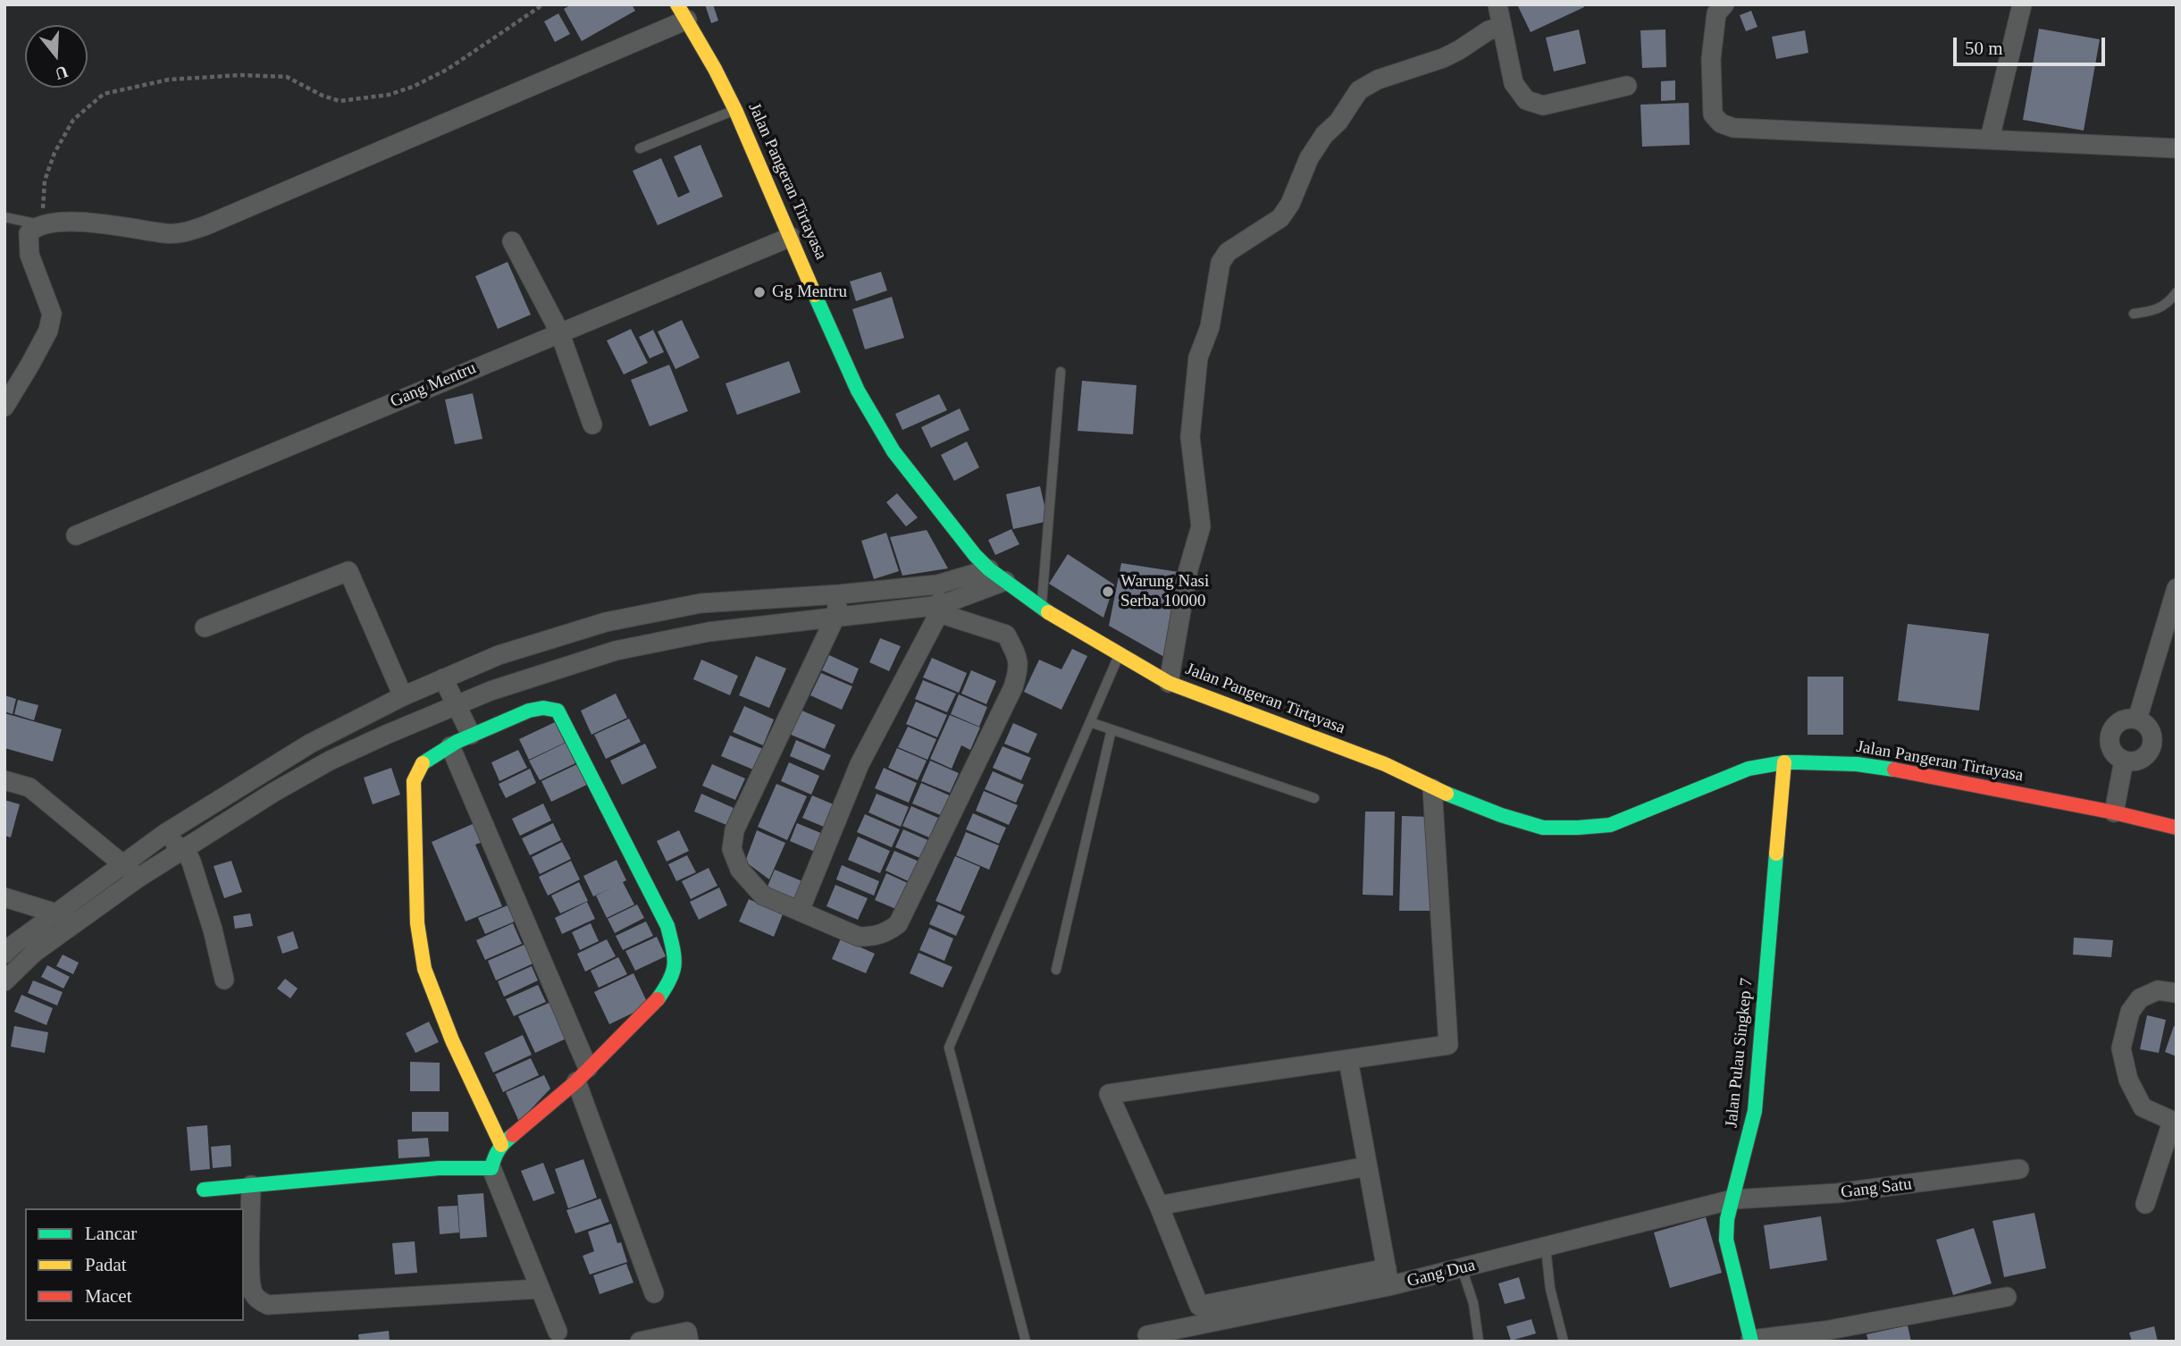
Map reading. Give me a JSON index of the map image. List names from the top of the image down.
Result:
{
  "streets": {
    "street": [
      "Jalan Pangeran Tirtayasa",
      "Gang Mentru",
      "Jalan Pulau Singkep 7",
      "Gang Satu",
      "Gang Dua"
    ]
  },
  "crossings": [
    ["Jalan Pangeran Tirtayasa", "Gang Mentru"],
    ["Jalan Pangeran Tirtayasa", "Jalan Pulau Singkep 7"],
    ["Jalan Pulau Singkep 7", "Gang Satu"],
    ["Jalan Pulau Singkep 7", "Gang Dua"],
    ["Gang Satu", "Gang Dua"]
  ],
  "places": ["Gg Mentru", "Warung Nasi Serba 10000"],
  "legend": ["Lancar", "Padat", "Macet"],
  "scale_bar": "50 m",
  "north": "bottom"
}
